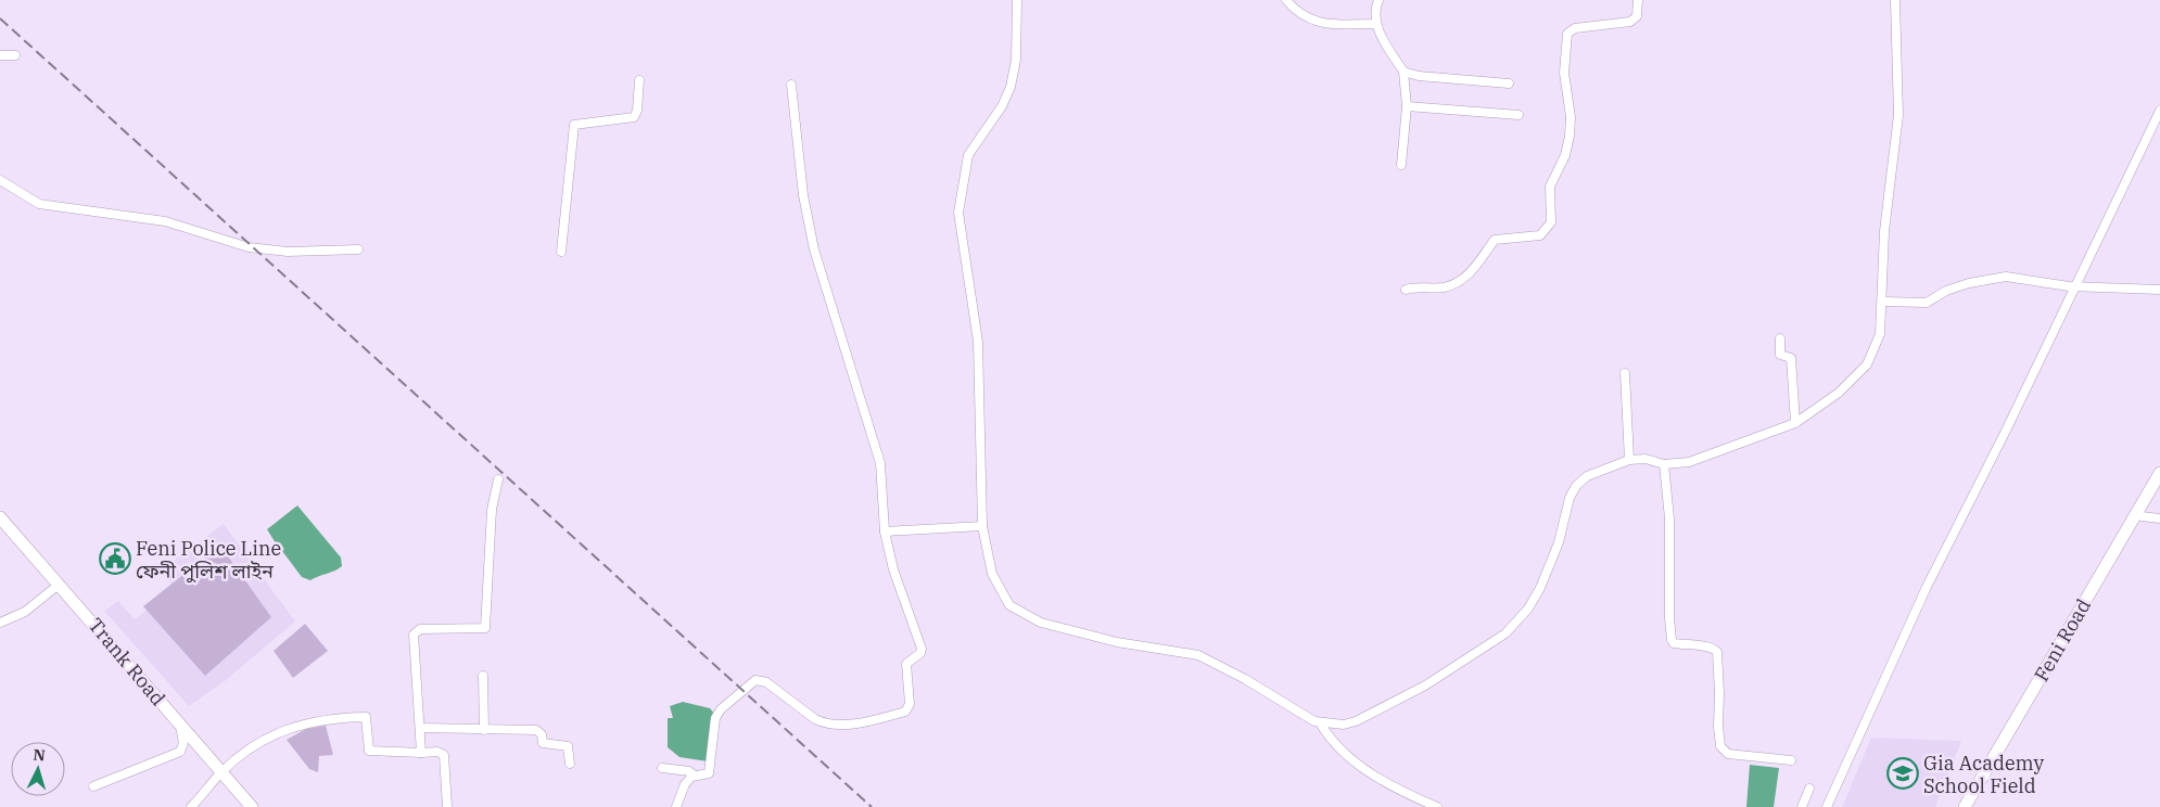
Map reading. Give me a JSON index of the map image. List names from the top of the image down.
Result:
{
  "streets": {
    "main road": ["Feni Road", "Trank Road"]
  },
  "places": {
    "public building": ["Feni Police Line ফেনী পুলিশ লাইন"],
    "school or university": ["Gia Academy School Field"]
  },
  "north": "top"
}
